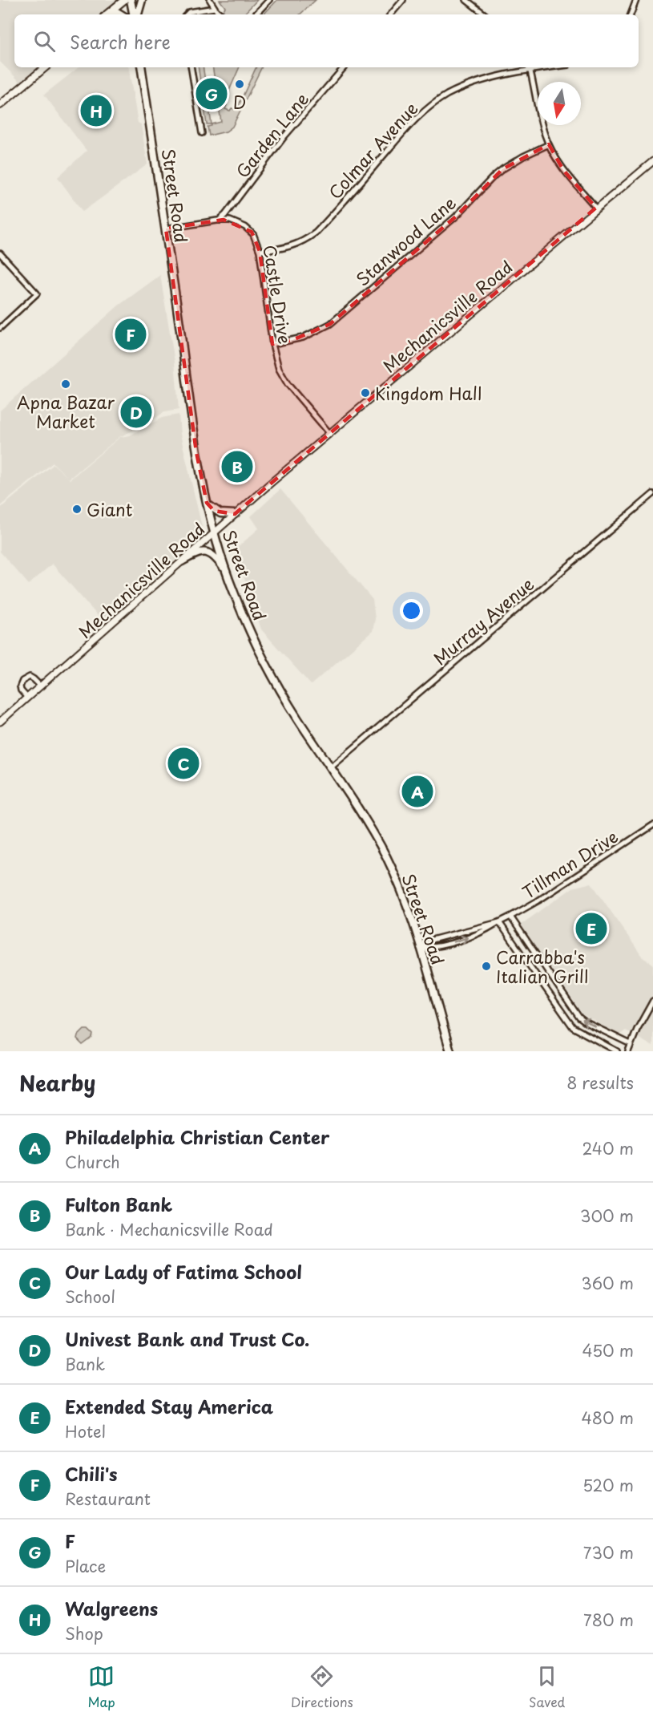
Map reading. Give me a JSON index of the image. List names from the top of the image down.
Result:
{
  "streets": {
    "main road": ["Street Road"],
    "street": [
      "Garden Lane",
      "Colmar Avenue",
      "Stanwood Lane",
      "Castle Drive",
      "Mechanicsville Road",
      "Murray Avenue",
      "Tillman Drive"
    ]
  },
  "crossings": [
    ["Garden Lane", "Castle Drive"],
    ["Colmar Avenue", "Castle Drive"],
    ["Street Road", "Castle Drive"],
    ["Street Road", "Mechanicsville Road"],
    ["Street Road", "Murray Avenue"],
    ["Street Road", "Tillman Drive"],
    ["Stanwood Lane", "Castle Drive"],
    ["Castle Drive", "Mechanicsville Road"]
  ],
  "places": [
    "D",
    "Apna Bazar Market",
    "Kingdom Hall",
    "Giant",
    "Carrabba's Italian Grill"
  ],
  "north": "bottom",
  "page": {
    "search": "Search here",
    "pins": [
      "G",
      "H",
      "F",
      "D",
      "B",
      "C",
      "A",
      "E"
    ],
    "heading": ["Nearby", "8 results"],
    "list": [
      {
        "mark": "A",
        "name": "Philadelphia Christian Center",
        "note": "Church",
        "value": "240 m"
      },
      {
        "mark": "B",
        "name": "Fulton Bank",
        "note": "Bank · Mechanicsville Road",
        "value": "300 m"
      },
      {
        "mark": "C",
        "name": "Our Lady of Fatima School",
        "note": "School",
        "value": "360 m"
      },
      {
        "mark": "D",
        "name": "Univest Bank and Trust Co.",
        "note": "Bank",
        "value": "450 m"
      },
      {
        "mark": "E",
        "name": "Extended Stay America",
        "note": "Hotel",
        "value": "480 m"
      },
      {
        "mark": "F",
        "name": "Chili's",
        "note": "Restaurant",
        "value": "520 m"
      },
      {
        "mark": "G",
        "name": "F",
        "note": "Place",
        "value": "730 m"
      },
      {
        "mark": "H",
        "name": "Walgreens",
        "note": "Shop",
        "value": "780 m"
      }
    ],
    "nav": ["Map", "Directions", "Saved"]
  }
}
